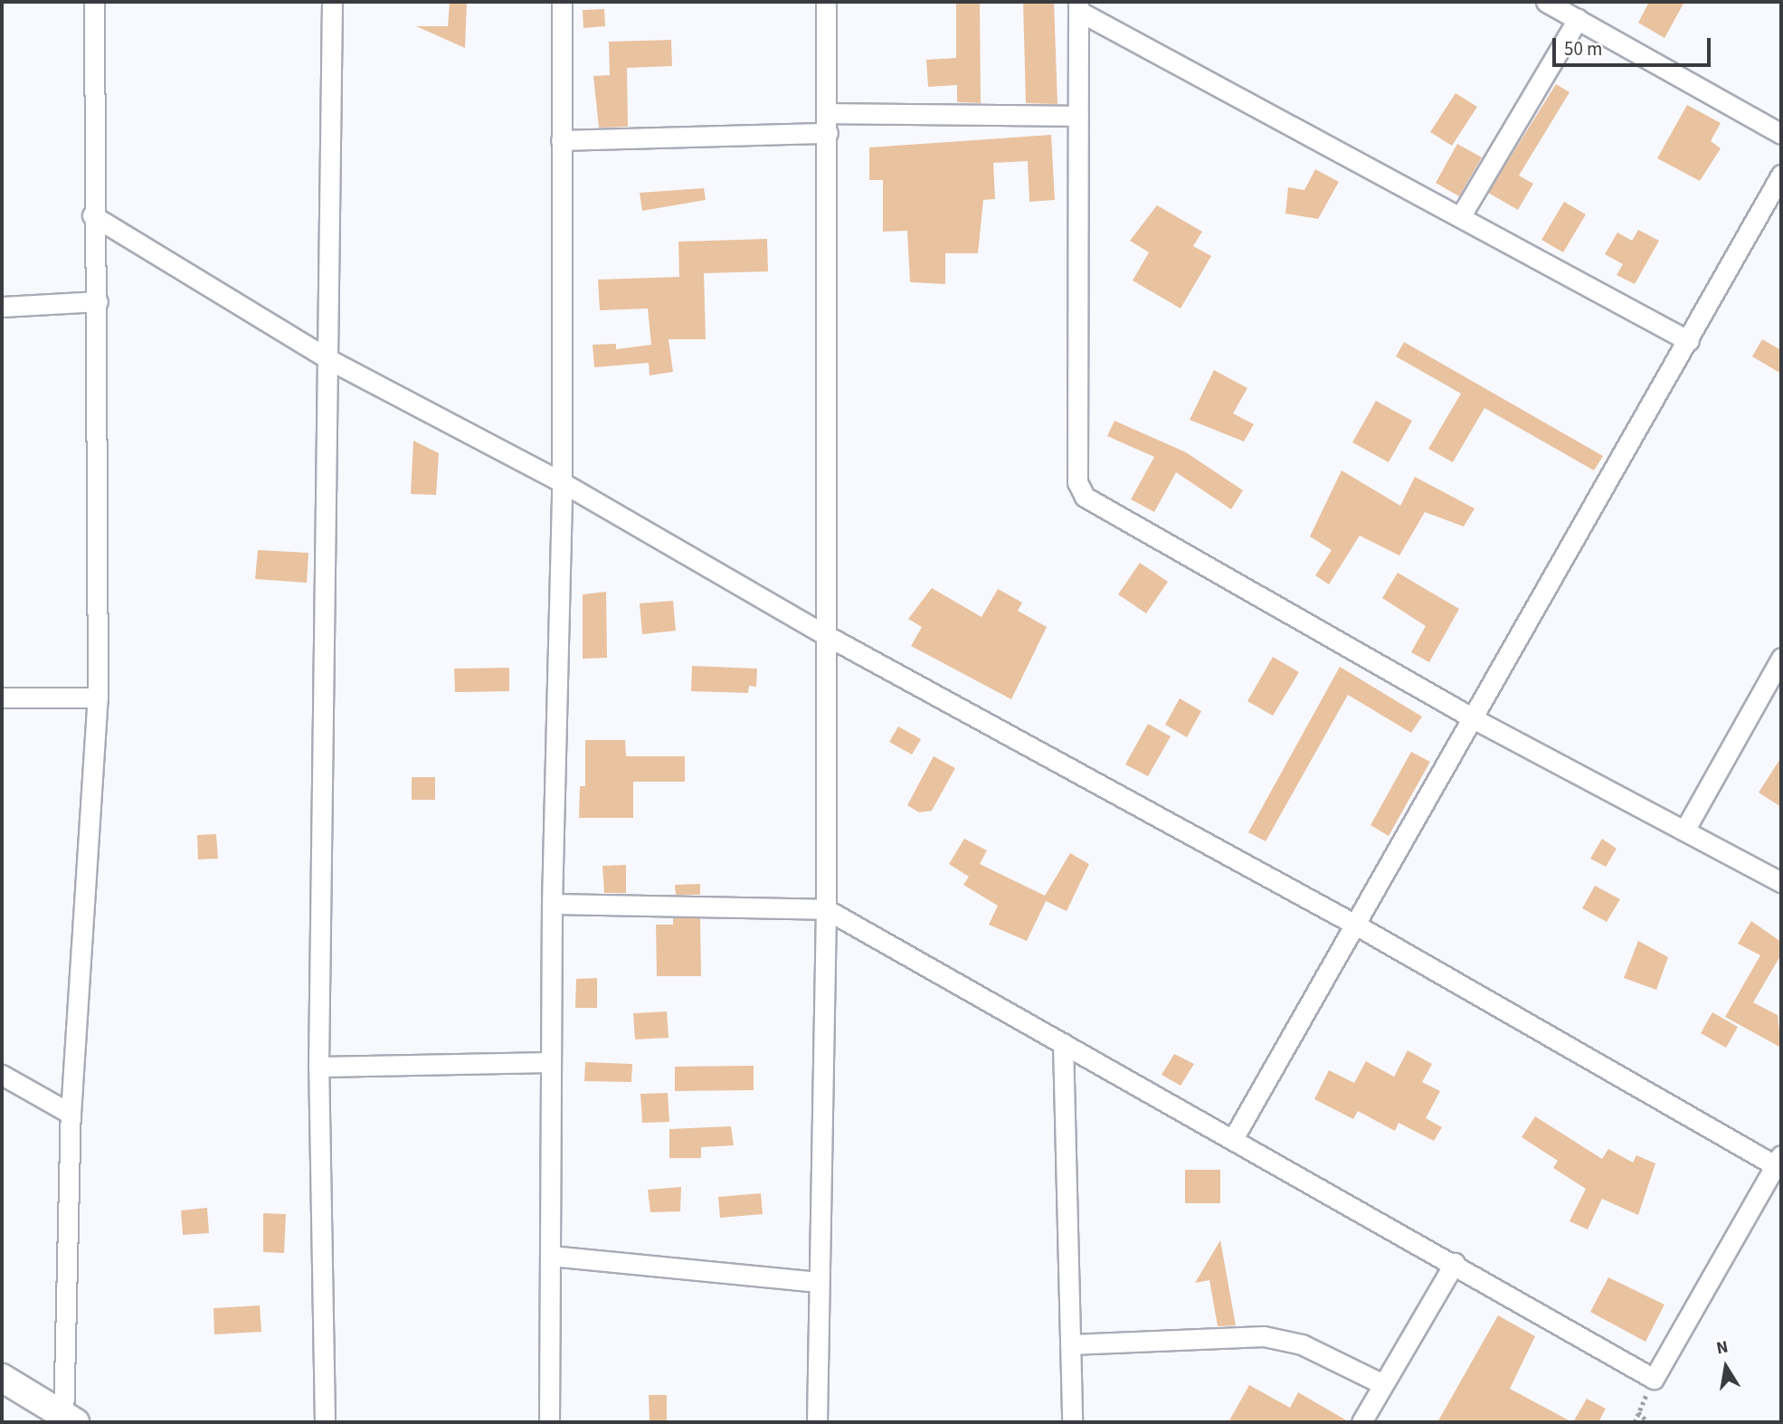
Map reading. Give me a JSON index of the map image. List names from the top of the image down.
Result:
{
  "scale_bar": "50 m",
  "north": "top"
}
